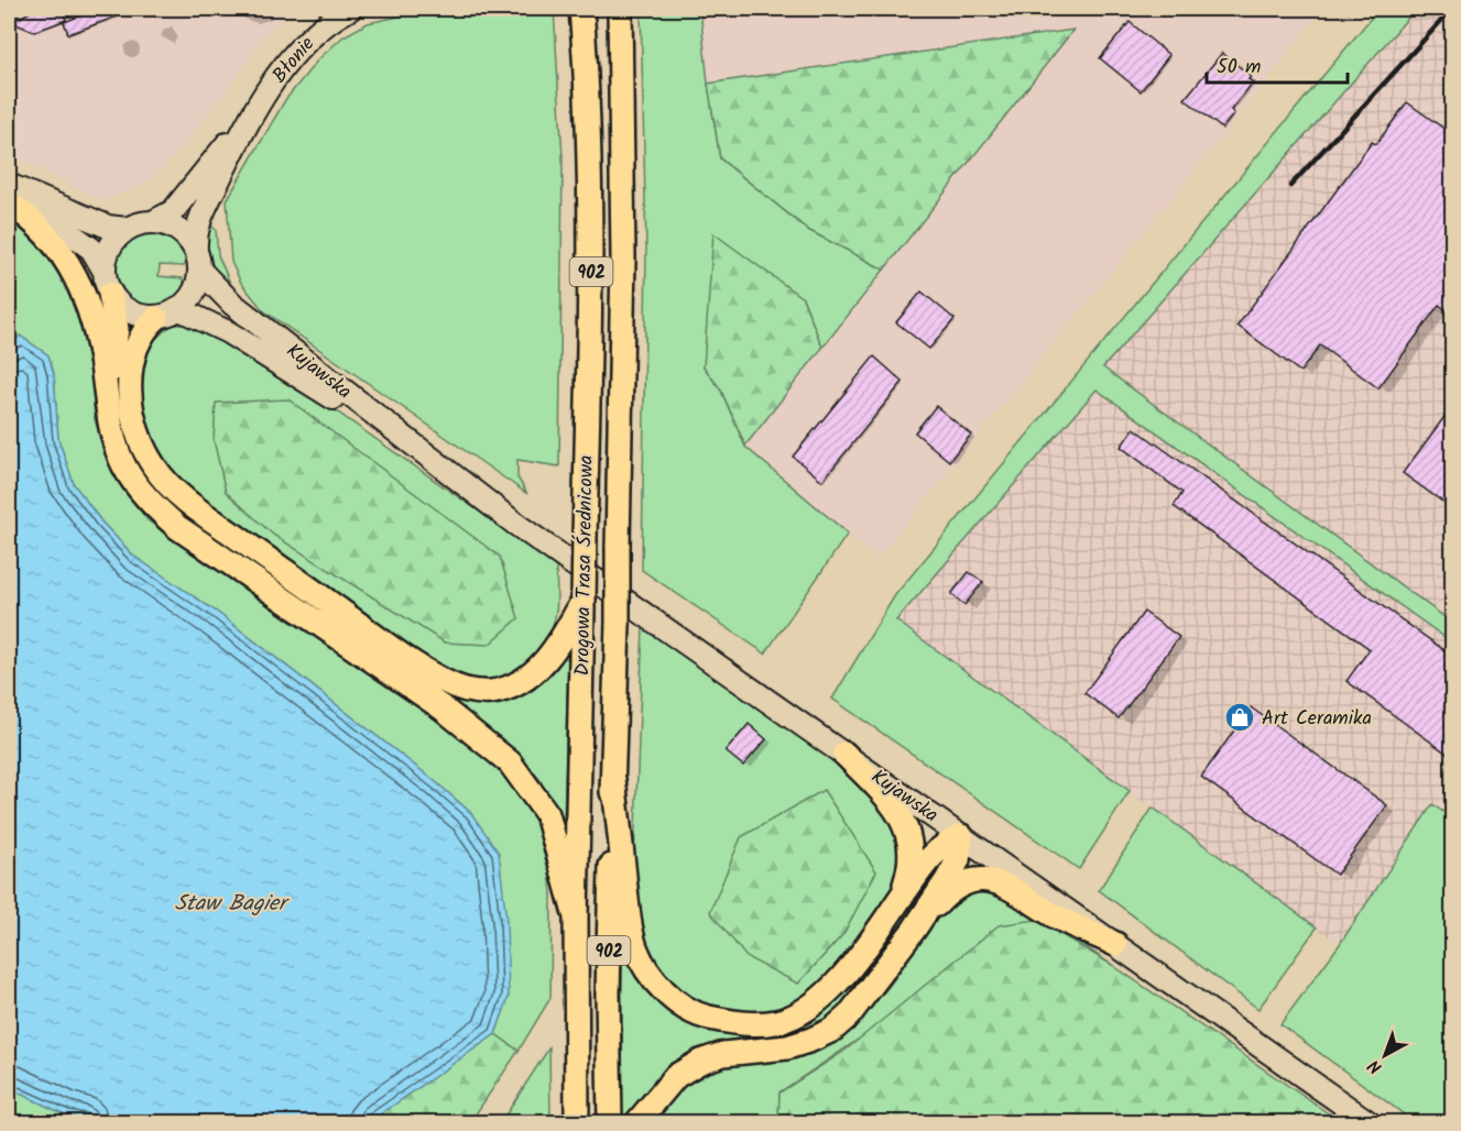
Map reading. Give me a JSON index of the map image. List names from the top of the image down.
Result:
{
  "streets": {
    "main road": ["902", "Drogowa Trasa Średnicowa"],
    "street": ["Błonie", "Kujawska"]
  },
  "crossings": [
    ["Błonie", "Kujawska"]
  ],
  "water": ["Staw Bagier"],
  "places": {
    "shop": ["Art Ceramika"]
  },
  "scale_bar": "50 m",
  "north": "bottom left"
}
